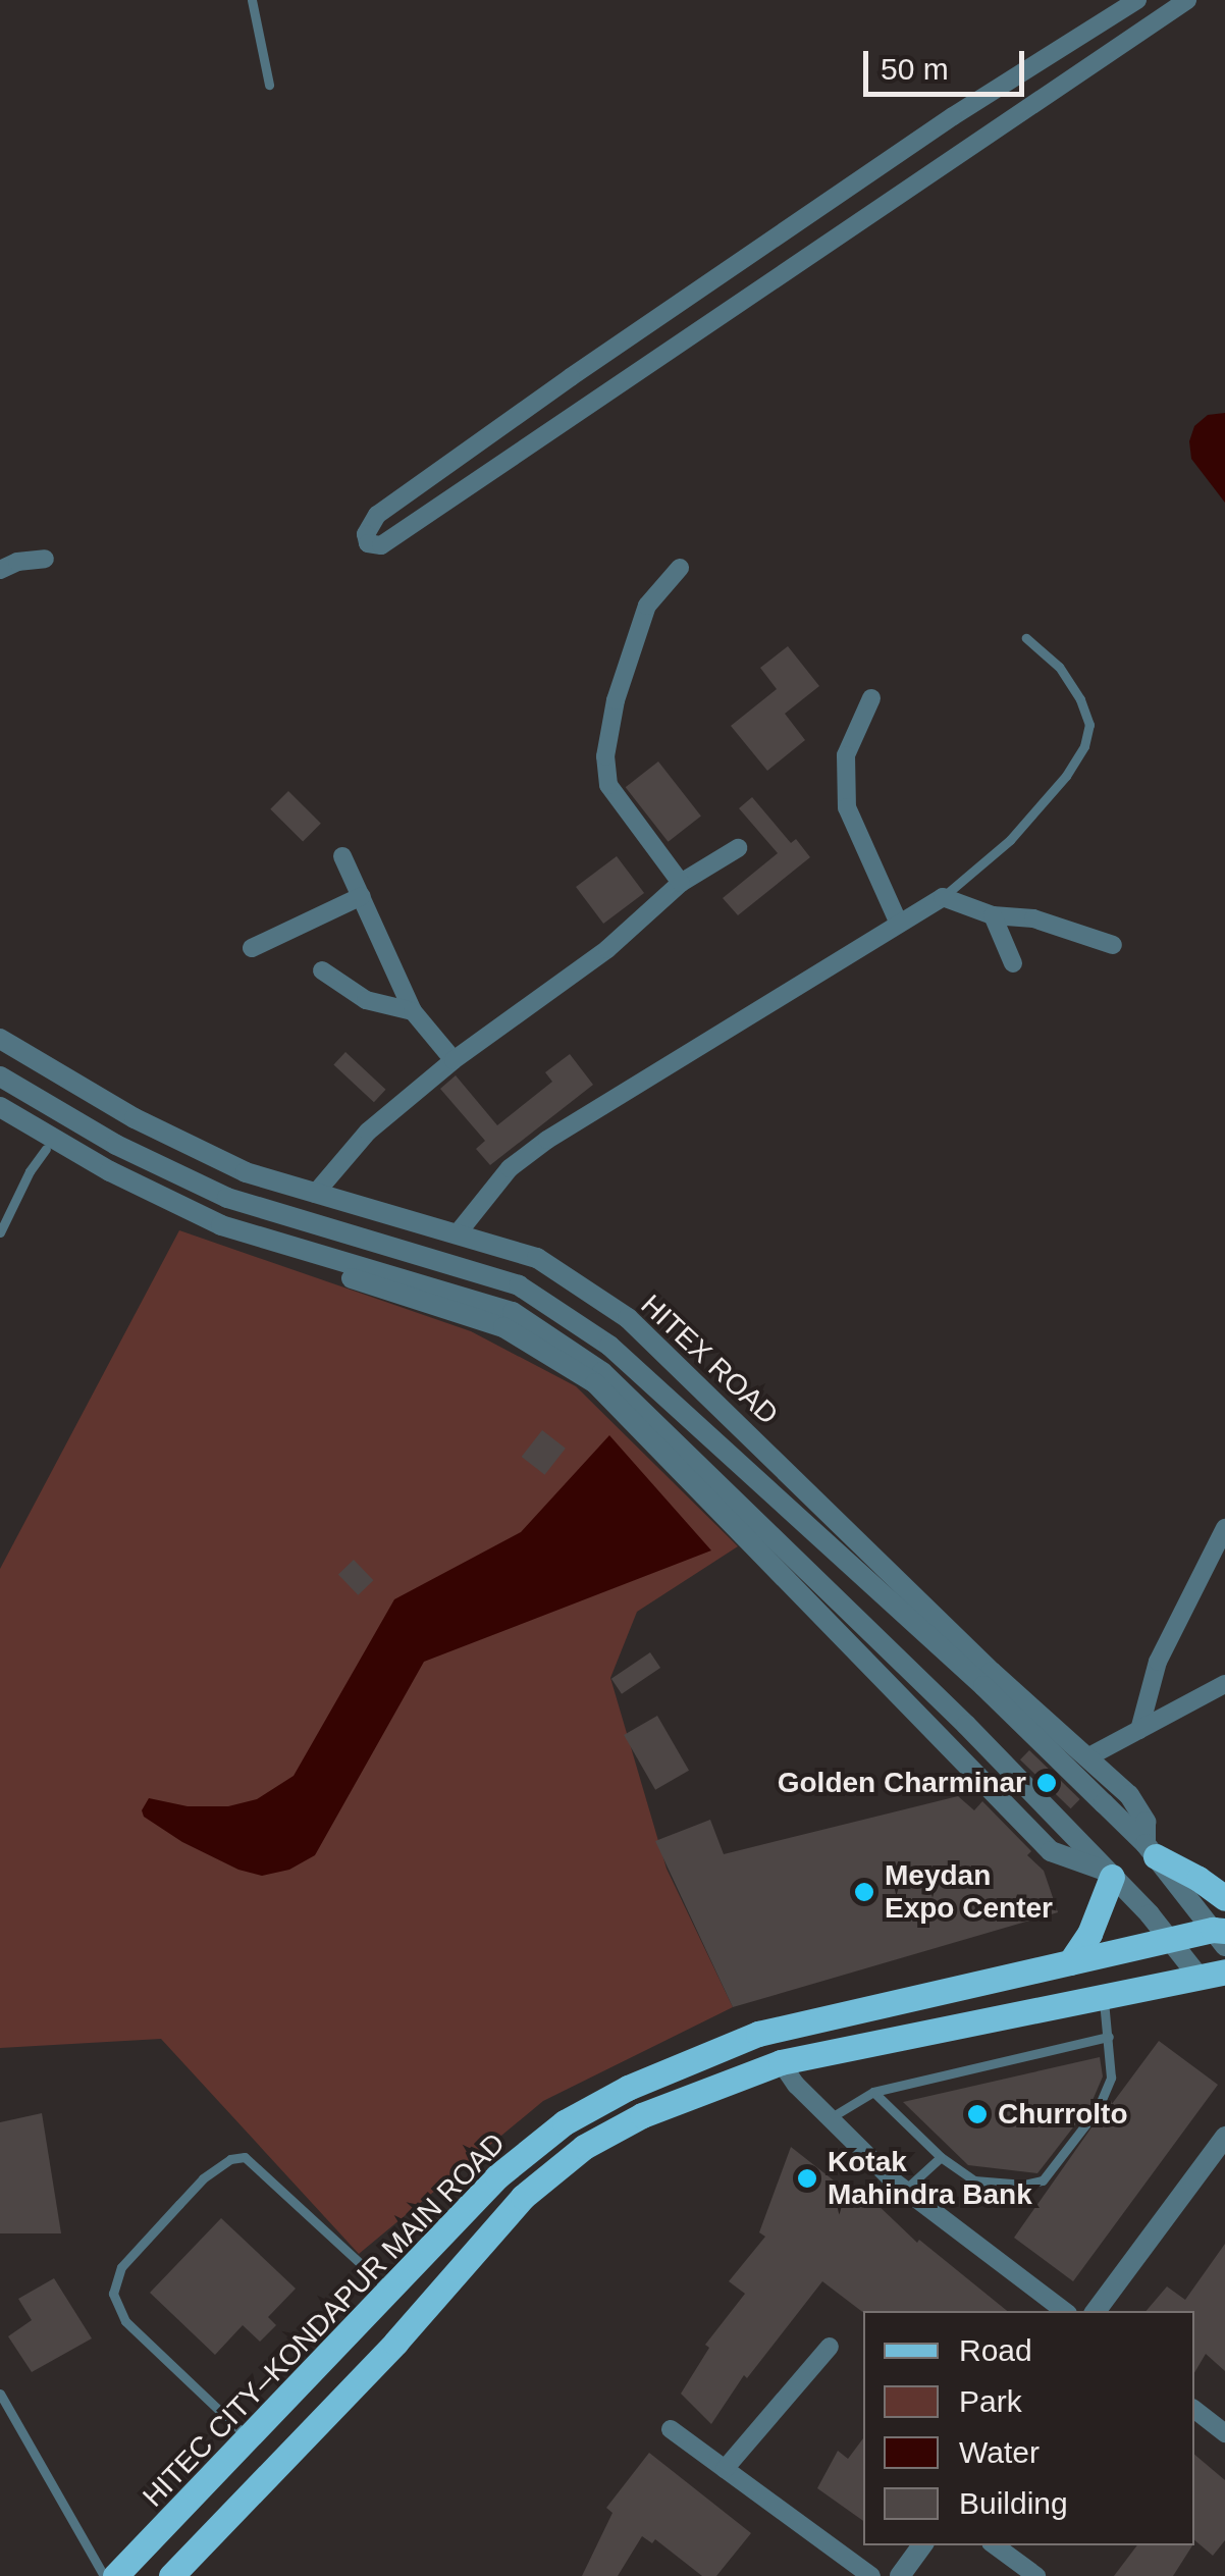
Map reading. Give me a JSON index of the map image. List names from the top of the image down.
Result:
{
  "streets": {
    "main road": ["HITEC CITY–KONDAPUR MAIN ROAD"],
    "street": ["HITEX ROAD"]
  },
  "crossings": [
    ["HITEX ROAD", "HITEC CITY–KONDAPUR MAIN ROAD"]
  ],
  "places": [
    "Golden Charminar",
    "Meydan Expo Center",
    "Churrolto",
    "Kotak Mahindra Bank"
  ],
  "legend": [
    "Road",
    "Park",
    "Water",
    "Building"
  ],
  "scale_bar": "50 m"
}
